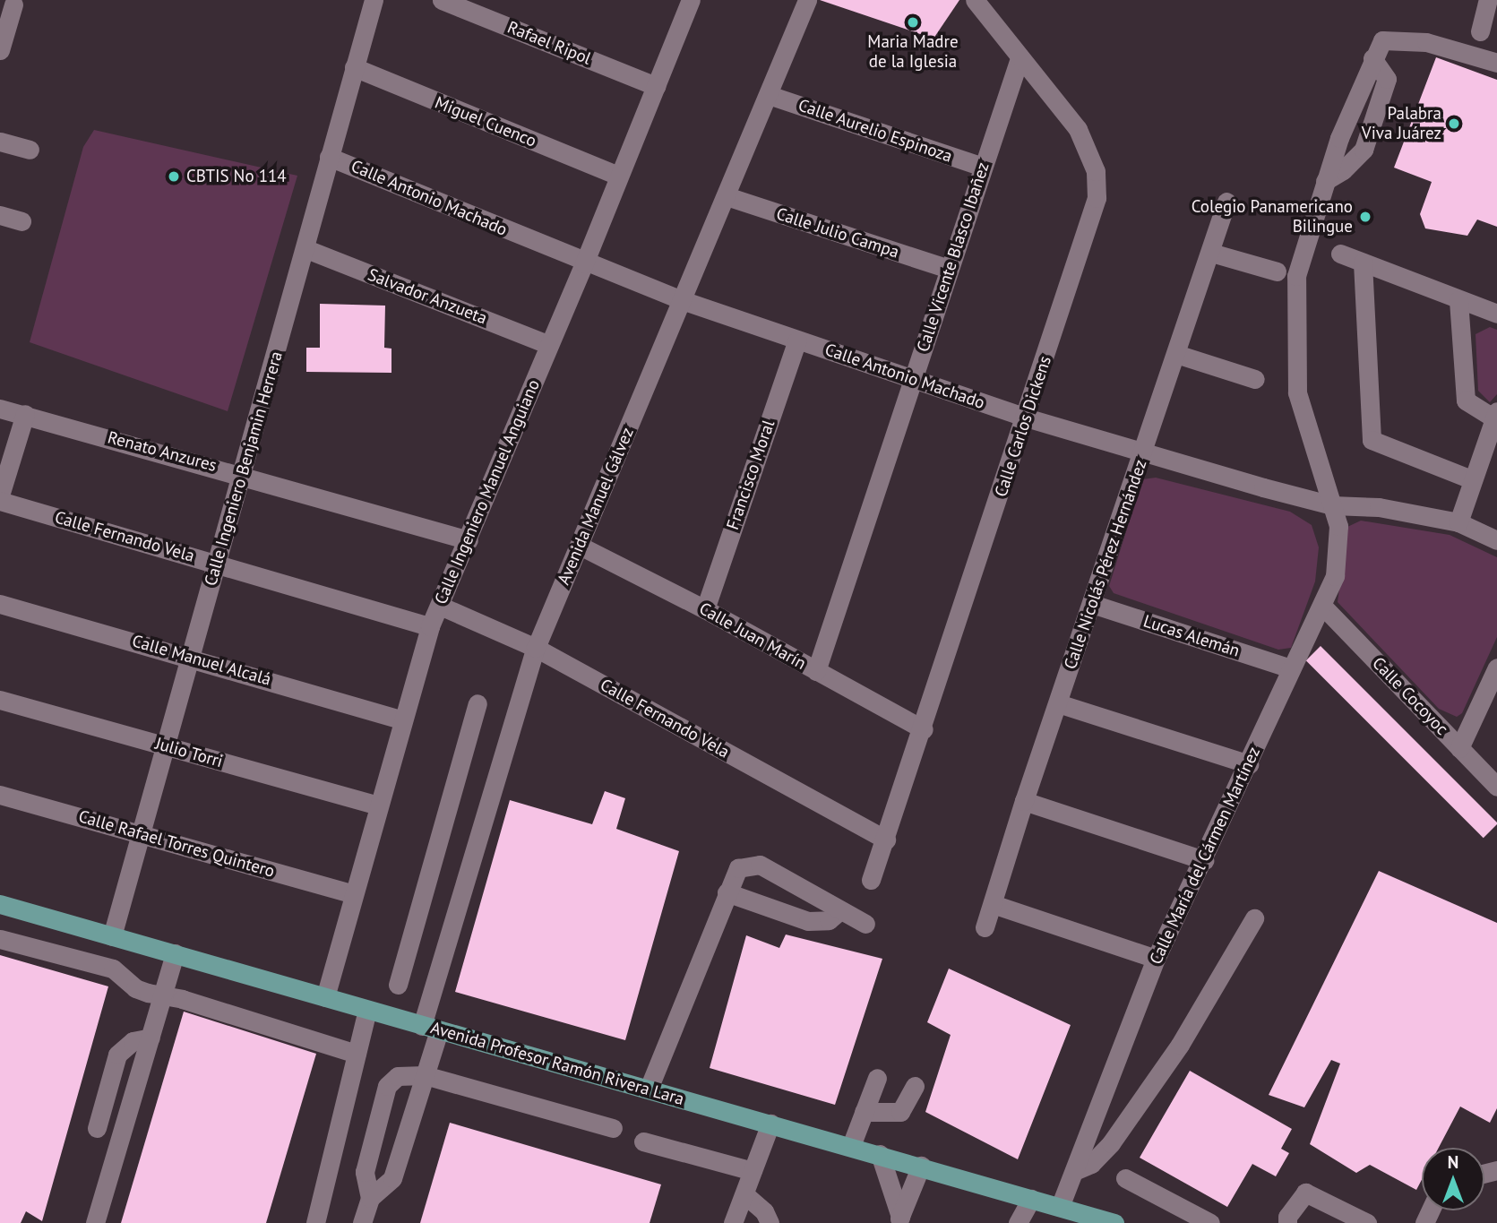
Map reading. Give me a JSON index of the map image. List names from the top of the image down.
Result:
{
  "streets": {
    "main road": ["Avenida Profesor Ramón Rivera Lara"],
    "street": [
      "Rafael Ripol",
      "Miguel Cuenco",
      "Calle Aurelio Espinoza",
      "Calle Antonio Machado",
      "Calle Julio Campa",
      "Calle Vicente Blasco Ibañez",
      "Salvador Anzueta",
      "Calle Carlos Dickens",
      "Renato Anzures",
      "Calle Ingeniero Benjamin Herrera",
      "Francisco Moral",
      "Calle Ingeniero Manuel Anguiano",
      "Avenida Manuel Gálvez",
      "Calle Fernando Vela",
      "Calle Nicolás Pérez Hernández",
      "Calle Juan Marín",
      "Lucas Alemán",
      "Calle Manuel Alcalá",
      "Calle Cocoyoc",
      "Julio Torri",
      "Calle Rafael Torres Quintero",
      "Calle María del Cármen Martínez"
    ]
  },
  "crossings": [
    ["Rafael Ripol", "Calle Ingeniero Manuel Anguiano"],
    ["Miguel Cuenco", "Calle Ingeniero Benjamin Herrera"],
    ["Miguel Cuenco", "Calle Ingeniero Manuel Anguiano"],
    ["Calle Aurelio Espinoza", "Calle Vicente Blasco Ibañez"],
    ["Calle Aurelio Espinoza", "Avenida Manuel Gálvez"],
    ["Calle Antonio Machado", "Calle Vicente Blasco Ibañez"],
    ["Calle Antonio Machado", "Calle Carlos Dickens"],
    ["Calle Antonio Machado", "Calle Ingeniero Benjamin Herrera"],
    ["Calle Antonio Machado", "Francisco Moral"],
    ["Calle Antonio Machado", "Calle Ingeniero Manuel Anguiano"],
    ["Calle Antonio Machado", "Avenida Manuel Gálvez"],
    ["Calle Antonio Machado", "Calle Nicolás Pérez Hernández"],
    ["Calle Antonio Machado", "Calle María del Cármen Martínez"],
    ["Calle Julio Campa", "Calle Vicente Blasco Ibañez"],
    ["Calle Julio Campa", "Avenida Manuel Gálvez"],
    ["Calle Vicente Blasco Ibañez", "Calle Carlos Dickens"],
    ["Calle Vicente Blasco Ibañez", "Calle Juan Marín"],
    ["Salvador Anzueta", "Calle Ingeniero Benjamin Herrera"],
    ["Salvador Anzueta", "Calle Ingeniero Manuel Anguiano"],
    ["Calle Carlos Dickens", "Calle Fernando Vela"],
    ["Calle Carlos Dickens", "Calle Juan Marín"],
    ["Renato Anzures", "Calle Ingeniero Benjamin Herrera"],
    ["Renato Anzures", "Calle Ingeniero Manuel Anguiano"],
    ["Calle Ingeniero Benjamin Herrera", "Calle Fernando Vela"],
    ["Calle Ingeniero Benjamin Herrera", "Calle Manuel Alcalá"],
    ["Calle Ingeniero Benjamin Herrera", "Julio Torri"],
    ["Calle Ingeniero Benjamin Herrera", "Calle Rafael Torres Quintero"],
    ["Calle Ingeniero Benjamin Herrera", "Avenida Profesor Ramón Rivera Lara"],
    ["Francisco Moral", "Calle Juan Marín"],
    ["Calle Ingeniero Manuel Anguiano", "Calle Fernando Vela"],
    ["Calle Ingeniero Manuel Anguiano", "Calle Manuel Alcalá"],
    ["Calle Ingeniero Manuel Anguiano", "Julio Torri"],
    ["Calle Ingeniero Manuel Anguiano", "Calle Rafael Torres Quintero"],
    ["Calle Ingeniero Manuel Anguiano", "Avenida Profesor Ramón Rivera Lara"],
    ["Avenida Manuel Gálvez", "Calle Fernando Vela"],
    ["Avenida Manuel Gálvez", "Calle Juan Marín"],
    ["Avenida Manuel Gálvez", "Avenida Profesor Ramón Rivera Lara"],
    ["Calle Nicolás Pérez Hernández", "Lucas Alemán"],
    ["Lucas Alemán", "Calle María del Cármen Martínez"],
    ["Calle Cocoyoc", "Calle María del Cármen Martínez"],
    ["Calle María del Cármen Martínez", "Avenida Profesor Ramón Rivera Lara"]
  ],
  "places": [
    "Maria Madre de la Iglesia",
    "Palabra Viva Juárez",
    "CBTIS No 114",
    "Colegio Panamericano Bilingue"
  ],
  "north": "top"
}
